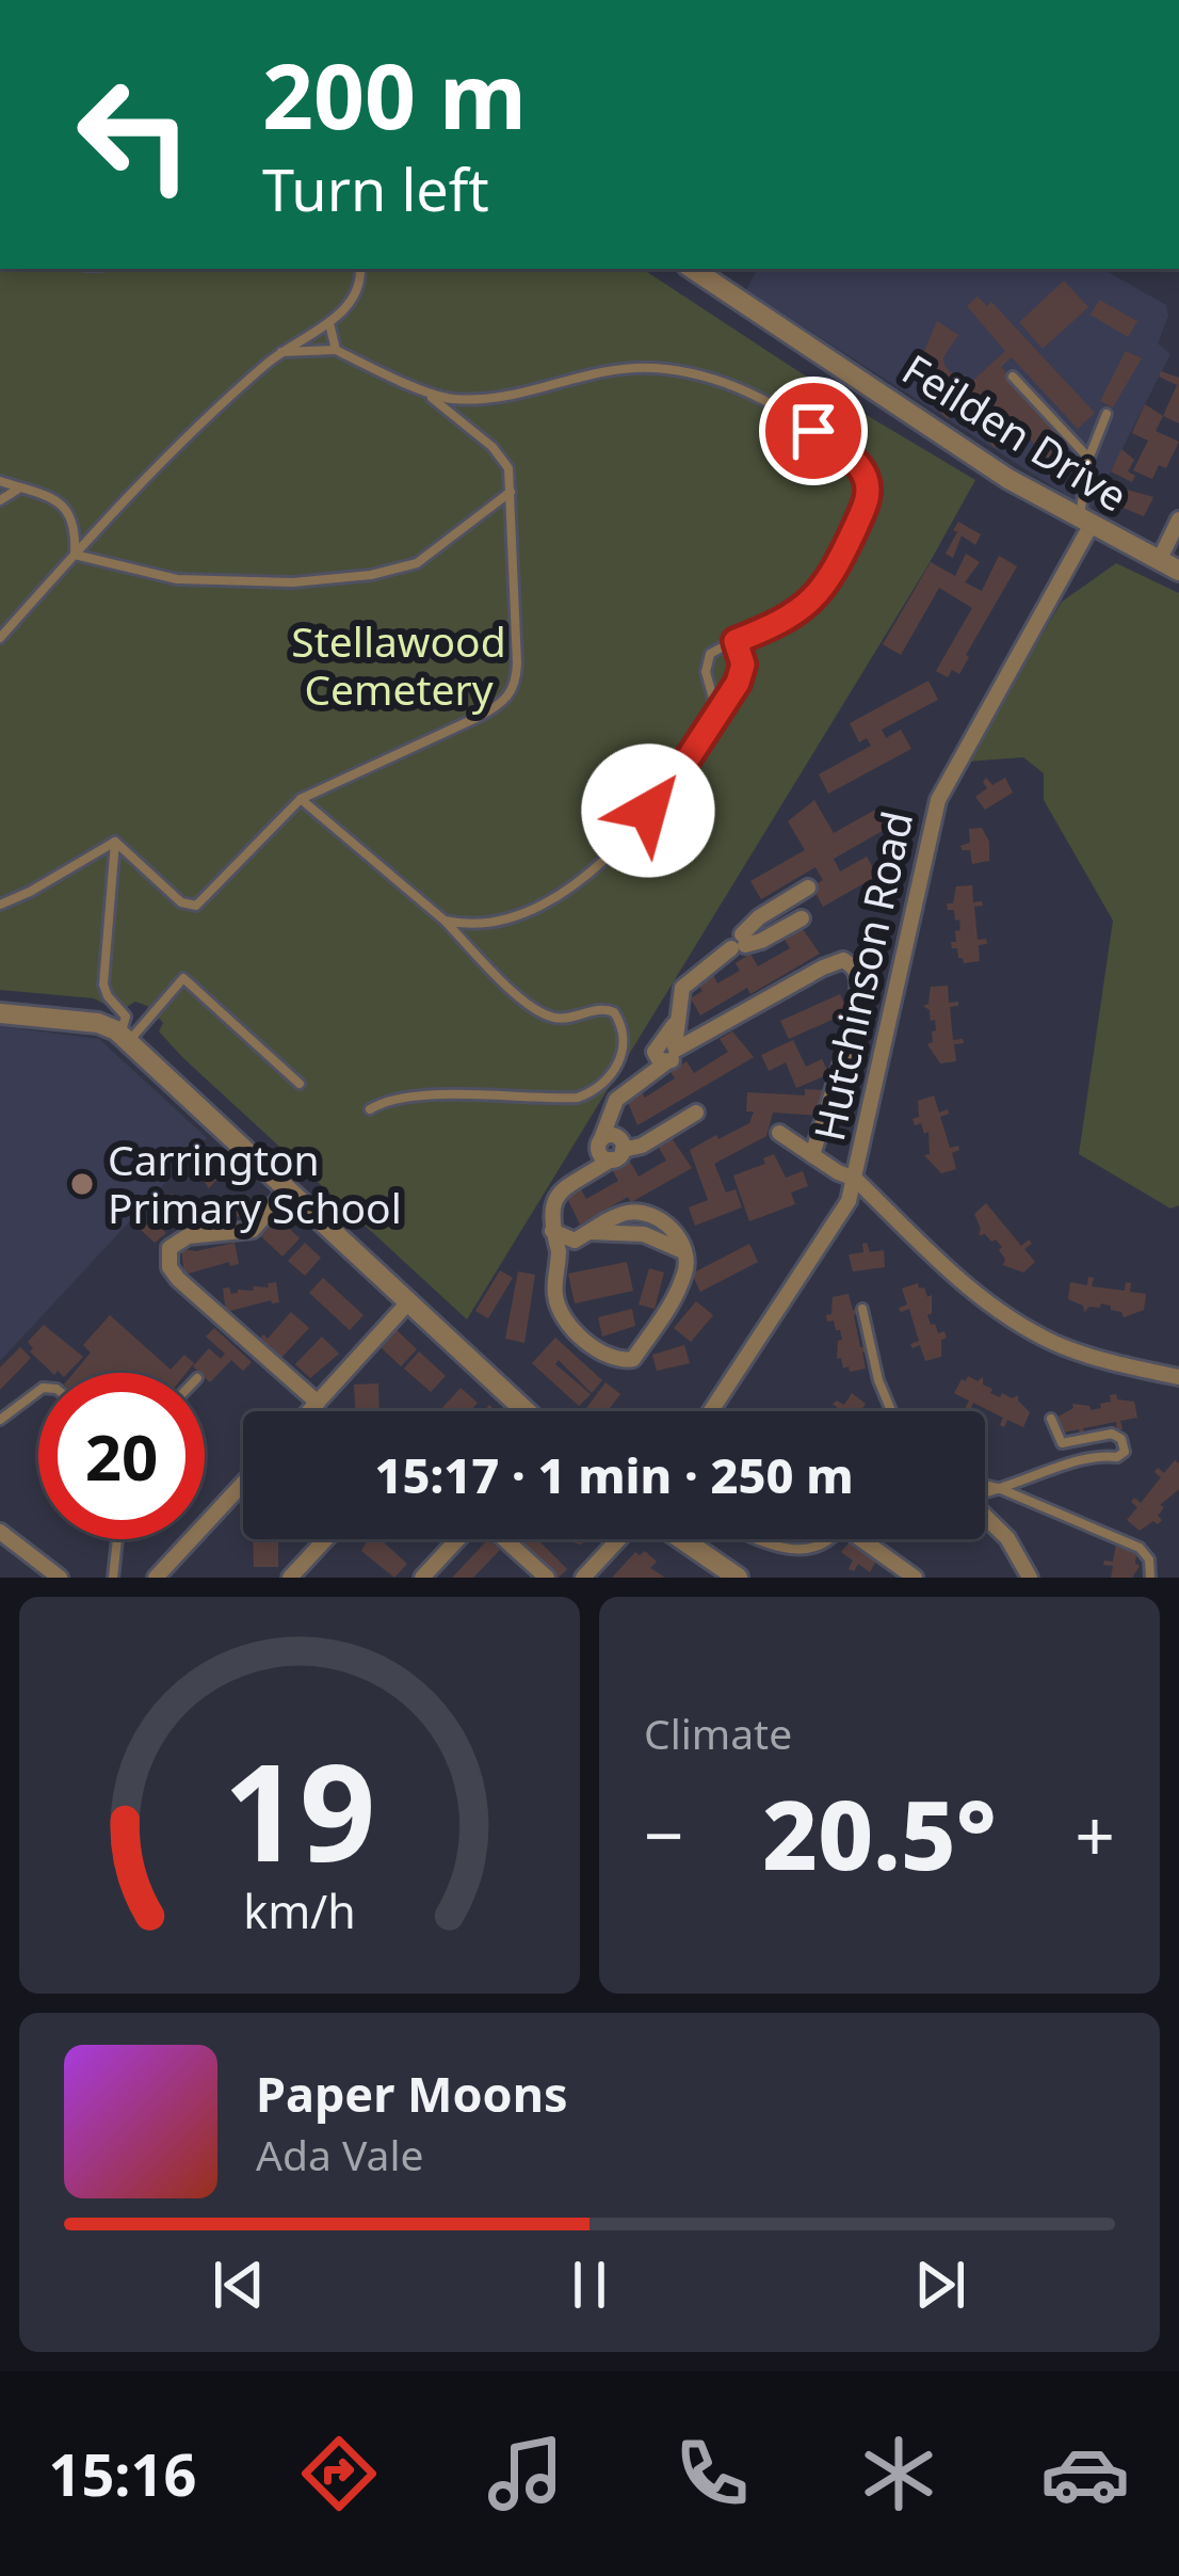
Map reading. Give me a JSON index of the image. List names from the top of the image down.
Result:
{
  "streets": {
    "street": ["Feilden Drive", "Hutchinson Road"]
  },
  "crossings": [
    ["Feilden Drive", "Hutchinson Road"]
  ],
  "parks": ["Stellawood Cemetery"],
  "places": ["Carrington Primary School"],
  "page": {
    "turn": ["200 m", "Turn left"],
    "limit": "20",
    "trip": "15:17 · 1 min · 250 m",
    "tile": "Climate",
    "heat": ["−", "20.5°", "+"],
    "song": ["Paper Moons", "Ada Vale"],
    "tabs": "15:16",
    "gauge": ["19", "km/h"]
  }
}
